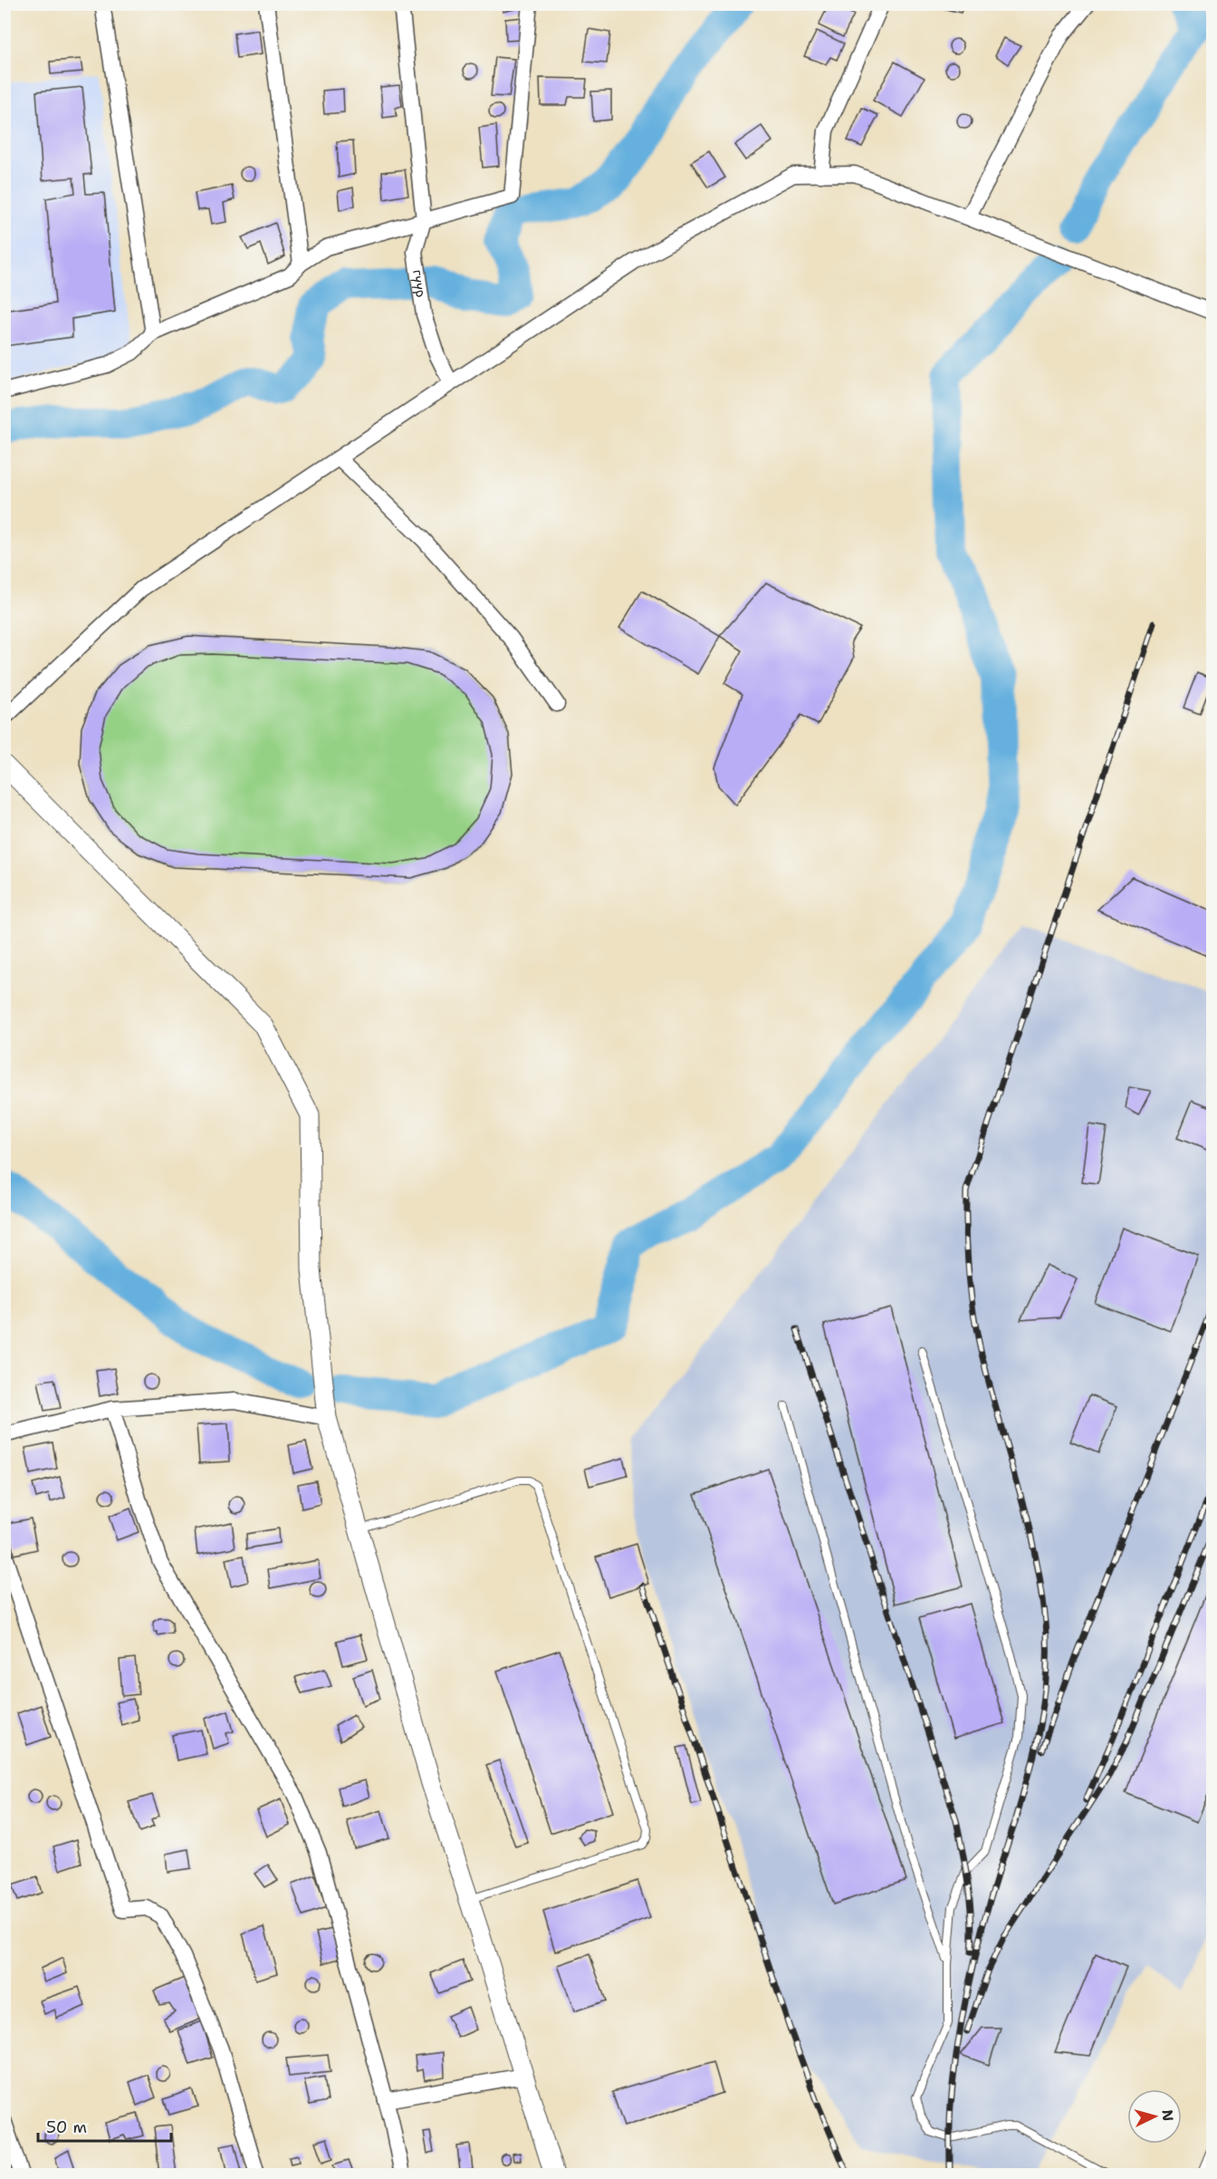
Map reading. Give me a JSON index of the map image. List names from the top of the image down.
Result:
{
  "streets": {
    "street": ["гүүр"]
  },
  "scale_bar": "50 m",
  "north": "right"
}
